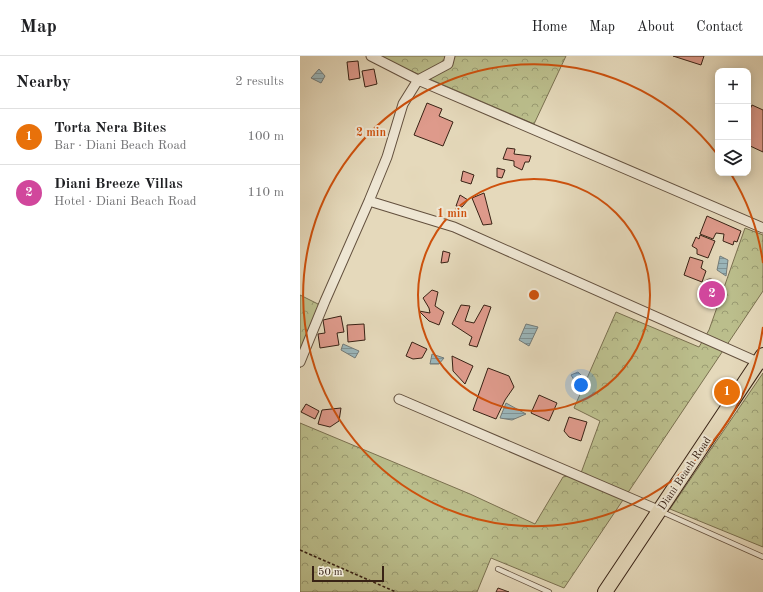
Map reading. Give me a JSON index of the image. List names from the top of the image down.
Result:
{
  "streets": {
    "main road": ["Diani Beach Road"]
  },
  "scale_bar": "50 m",
  "page": {
    "header": "Map",
    "nav": [
      "Home",
      "Map",
      "About",
      "Contact"
    ],
    "heading": ["Nearby", "2 results"],
    "map_buttons": ["+", "−"],
    "list": [
      {
        "mark": "1",
        "name": "Torta Nera Bites",
        "note": "Bar · Diani Beach Road",
        "value": "100 m"
      },
      {
        "mark": "2",
        "name": "Diani Breeze Villas",
        "note": "Hotel · Diani Beach Road",
        "value": "110 m"
      }
    ],
    "pins": ["2", "1"],
    "scale": "50 m"
  },
  "rings": ["2 min", "1 min"]
}
